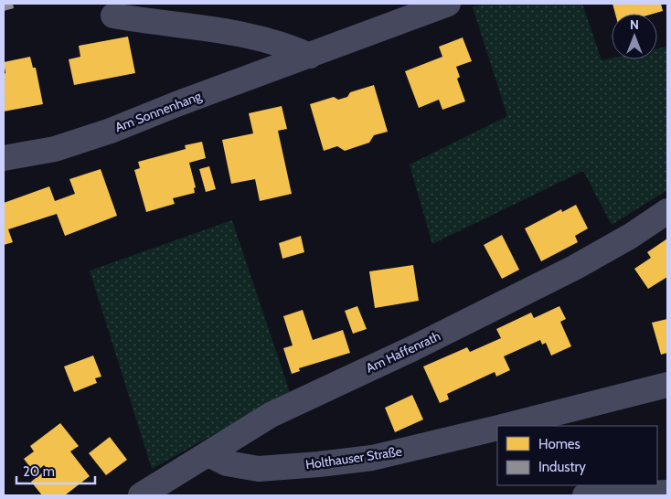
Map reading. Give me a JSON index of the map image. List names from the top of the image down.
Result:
{
  "streets": {
    "street": ["Am Sonnenhang", "Am Haffenrath", "Holthauser Straße"]
  },
  "crossings": [
    ["Am Haffenrath", "Holthauser Straße"]
  ],
  "legend": ["Homes", "Industry"],
  "scale_bar": "20 m",
  "north": "top"
}
